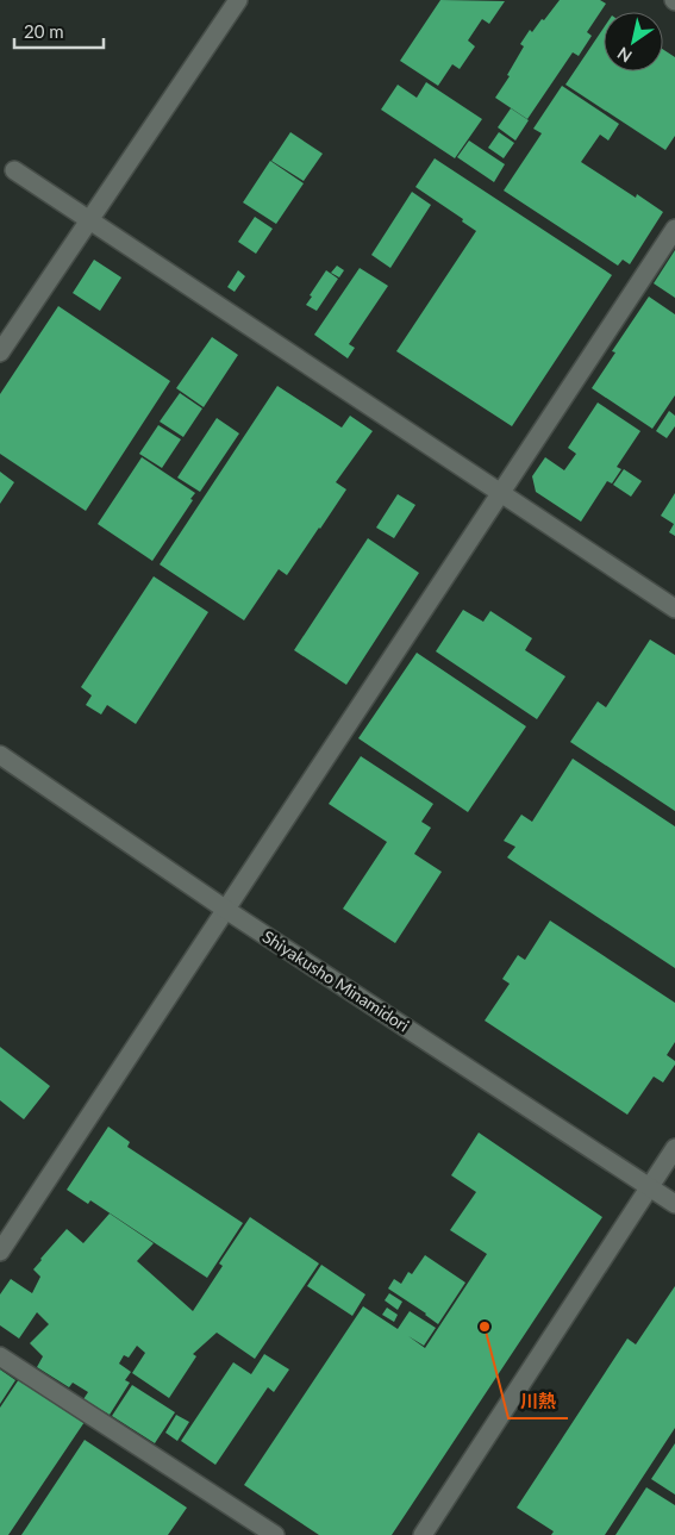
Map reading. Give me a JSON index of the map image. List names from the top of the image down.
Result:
{
  "streets": {
    "street": ["Shiyakusho Minamidori"]
  },
  "places": ["川熱"],
  "scale_bar": "20 m",
  "north": "bottom left"
}
